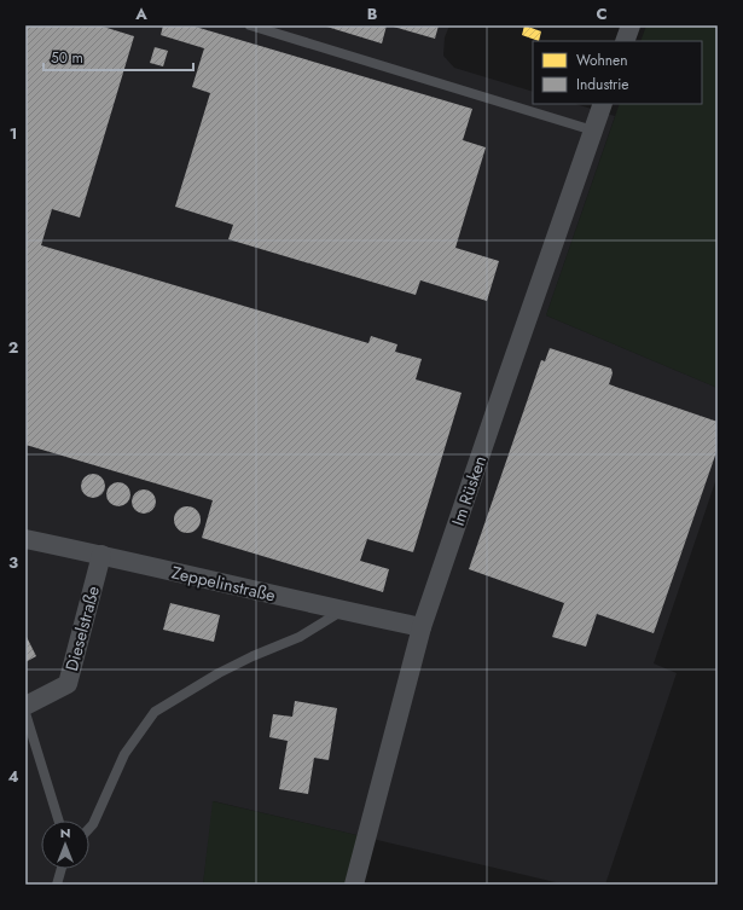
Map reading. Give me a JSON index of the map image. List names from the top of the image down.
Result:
{
  "streets": {
    "street": ["Im Rüsken", "Zeppelinstraße", "Dieselstraße"]
  },
  "crossings": [
    ["Im Rüsken", "Zeppelinstraße"],
    ["Zeppelinstraße", "Dieselstraße"]
  ],
  "legend": ["Wohnen", "Industrie"],
  "scale_bar": "50 m",
  "north": "top",
  "grid": {
    "columns": ["A", "B", "C"],
    "rows": [
      "1",
      "2",
      "3",
      "4"
    ]
  }
}
